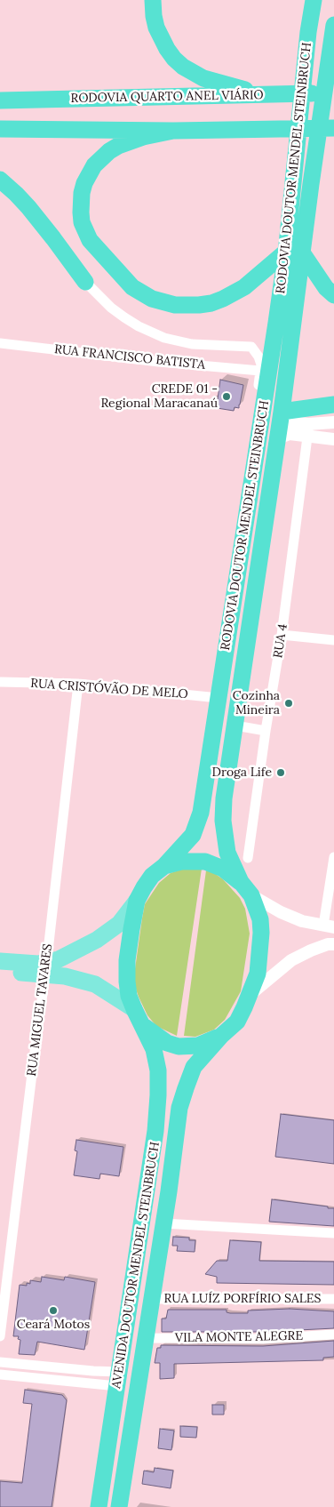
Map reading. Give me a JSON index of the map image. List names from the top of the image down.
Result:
{
  "streets": {
    "highway": ["RODOVIA QUARTO ANEL VIÁRIO", "RODOVIA DOUTOR MENDEL STEINBRUCH", "AVENIDA DOUTOR MENDEL STEINBRUCH"],
    "street": [
      "RUA FRANCISCO BATISTA",
      "RUA 4",
      "RUA CRISTÓVÃO DE MELO",
      "RUA MIGUEL TAVARES",
      "RUA LUÍZ PORFÍRIO SALES",
      "VILA MONTE ALEGRE"
    ]
  },
  "crossings": [
    ["RODOVIA DOUTOR MENDEL STEINBRUCH", "RUA CRISTÓVÃO DE MELO"],
    ["RODOVIA DOUTOR MENDEL STEINBRUCH", "AVENIDA DOUTOR MENDEL STEINBRUCH"],
    ["RUA CRISTÓVÃO DE MELO", "RUA MIGUEL TAVARES"],
    ["AVENIDA DOUTOR MENDEL STEINBRUCH", "RUA LUÍZ PORFÍRIO SALES"],
    ["AVENIDA DOUTOR MENDEL STEINBRUCH", "VILA MONTE ALEGRE"]
  ],
  "places": [
    "CREDE 01 - Regional Maracanaú",
    "Cozinha Mineira",
    "Droga Life",
    "Ceará Motos"
  ]
}
